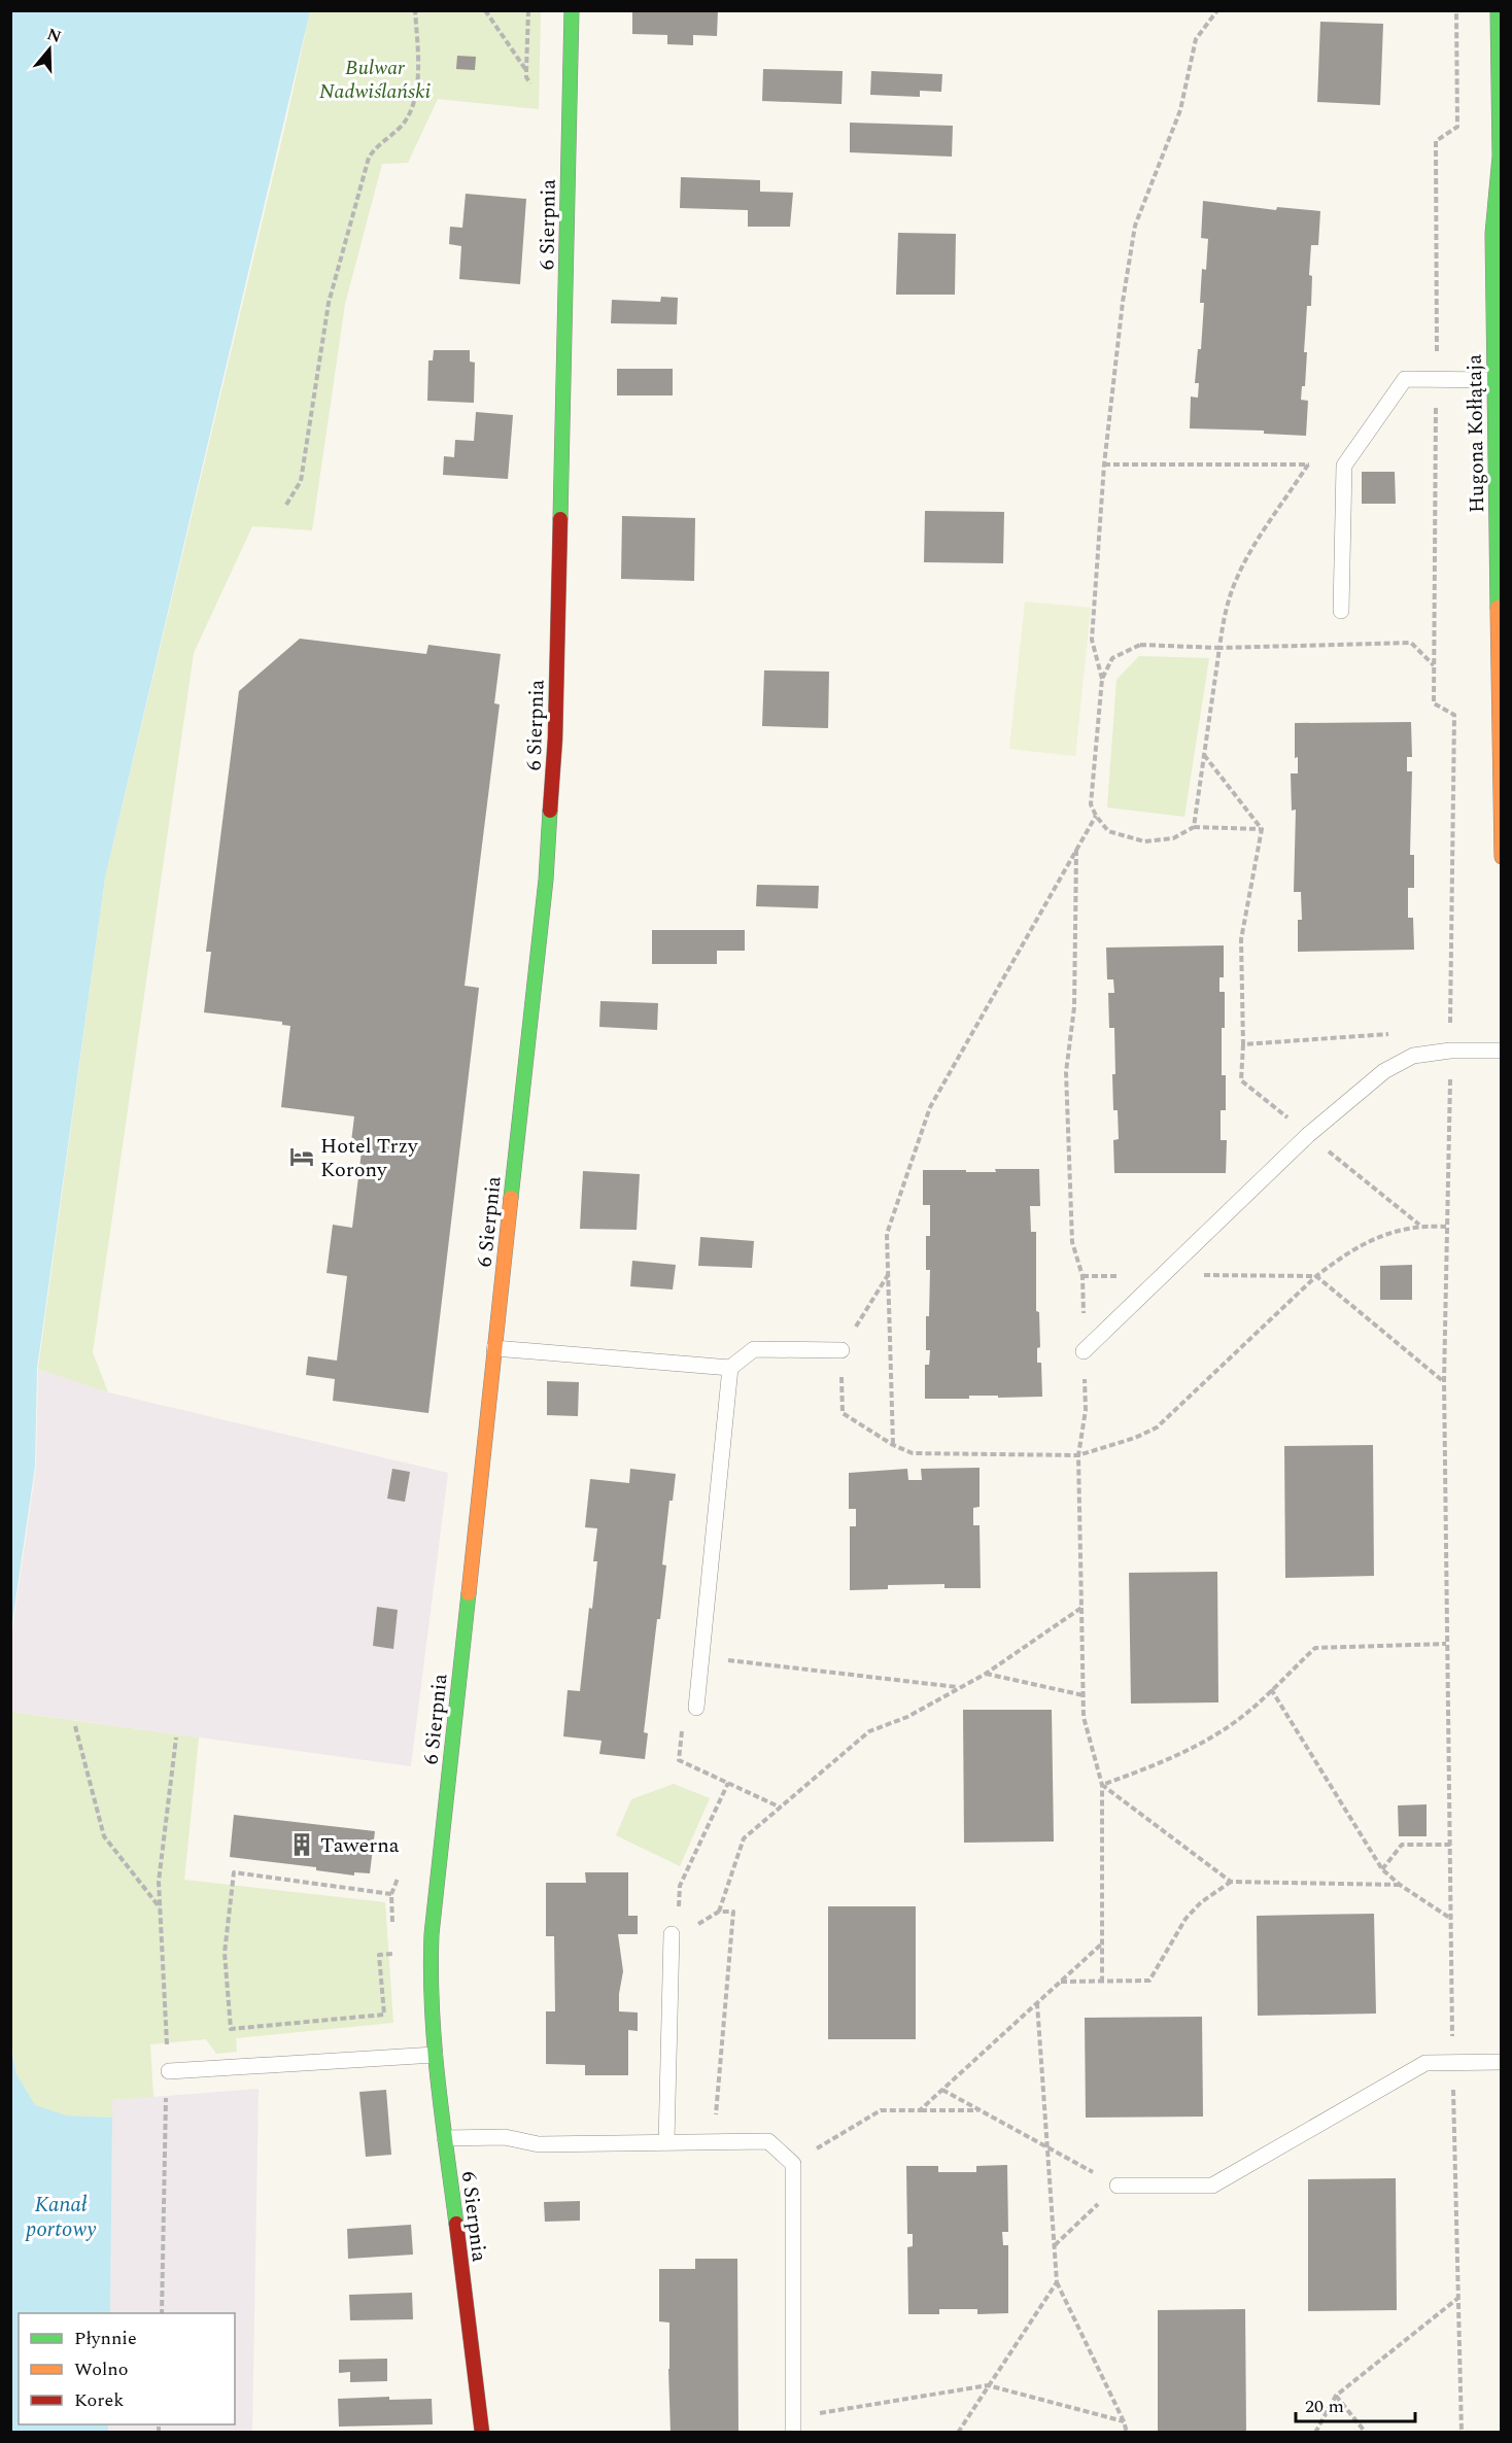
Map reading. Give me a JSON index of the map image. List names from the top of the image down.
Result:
{
  "streets": {
    "street": ["6 Sierpnia", "Hugona Kołłątaja"]
  },
  "water": ["Kanał portowy"],
  "parks": ["Bulwar Nadwiślański"],
  "places": {
    "hotel": ["Hotel Trzy Korony"],
    "building": ["Tawerna"]
  },
  "legend": ["Płynnie", "Wolno", "Korek"],
  "scale_bar": "20 m",
  "north": "top"
}
